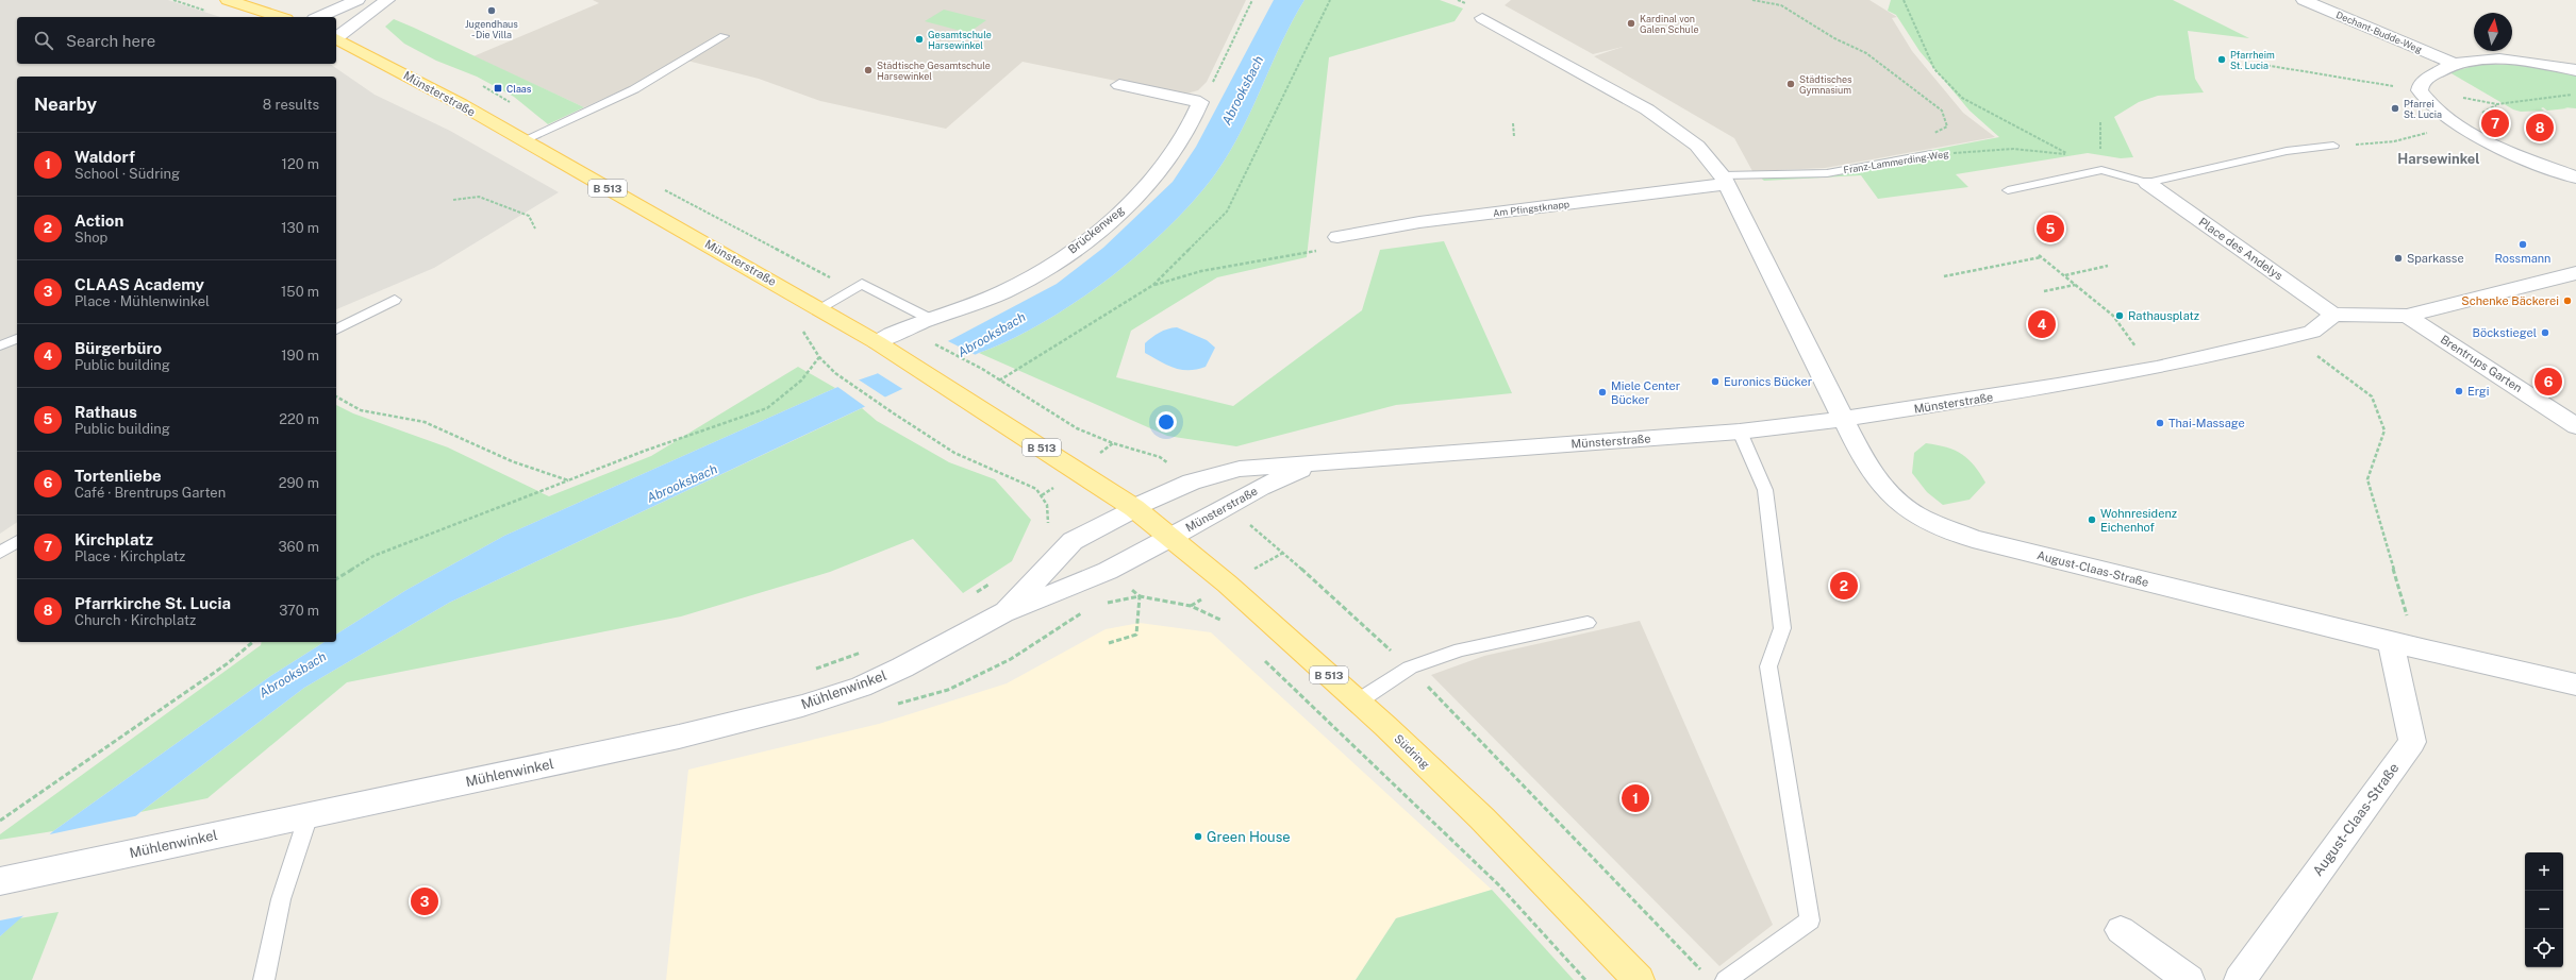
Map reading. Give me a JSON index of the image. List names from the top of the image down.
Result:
{
  "streets": {
    "main road": ["Münsterstraße", "B 513", "Südring"],
    "street": [
      "Dechant-Budde-Weg",
      "Am Pfingstknapp",
      "Brückenweg",
      "Place des Andelys",
      "Brentrups Garten",
      "August-Claas-Straße",
      "Mühlenwinkel"
    ],
    "lane": ["Franz-Lammerding-Weg"]
  },
  "crossings": [
    ["Münsterstraße", "Brückenweg"],
    ["Münsterstraße", "Place des Andelys"],
    ["Münsterstraße", "August-Claas-Straße"],
    ["Münsterstraße", "Mühlenwinkel"],
    ["Münsterstraße", "Südring"],
    ["Franz-Lammerding-Weg", "Am Pfingstknapp"],
    ["Mühlenwinkel", "Südring"]
  ],
  "districts": ["Harsewinkel"],
  "water": ["Abrooksbach"],
  "places": {
    "other": [
      "Jugendhaus - Die Villa",
      "Kardinal von Galen Schule",
      "Gesamtschule Harsewinkel",
      "Pfarrheim St. Lucia",
      "Städtische Gesamtschule Harsewinkel",
      "Städtisches Gymnasium",
      "Pfarrei St. Lucia",
      "Rossmann",
      "Sparkasse",
      "Schenke Bäckerei",
      "Rathausplatz",
      "Böckstiegel",
      "Euronics Bücker",
      "Ergi",
      "Miele Center Bücker",
      "Thai-Massage",
      "Wohnresidenz Eichenhof",
      "Green House"
    ],
    "transit": ["Claas"]
  },
  "north": "top",
  "page": {
    "search": "Search here",
    "heading": ["Nearby", "8 results"],
    "pins": [
      "7",
      "8",
      "5",
      "4",
      "6",
      "2",
      "1",
      "3"
    ],
    "list": [
      {
        "mark": "1",
        "name": "Waldorf",
        "note": "School · Südring",
        "value": "120 m"
      },
      {
        "mark": "2",
        "name": "Action",
        "note": "Shop",
        "value": "130 m"
      },
      {
        "mark": "3",
        "name": "CLAAS Academy",
        "note": "Place · Mühlenwinkel",
        "value": "150 m"
      },
      {
        "mark": "4",
        "name": "Bürgerbüro",
        "note": "Public building",
        "value": "190 m"
      },
      {
        "mark": "5",
        "name": "Rathaus",
        "note": "Public building",
        "value": "220 m"
      },
      {
        "mark": "6",
        "name": "Tortenliebe",
        "note": "Café · Brentrups Garten",
        "value": "290 m"
      },
      {
        "mark": "7",
        "name": "Kirchplatz",
        "note": "Place · Kirchplatz",
        "value": "360 m"
      },
      {
        "mark": "8",
        "name": "Pfarrkirche St. Lucia",
        "note": "Church · Kirchplatz",
        "value": "370 m"
      }
    ],
    "map_buttons": ["+", "−"]
  }
}
